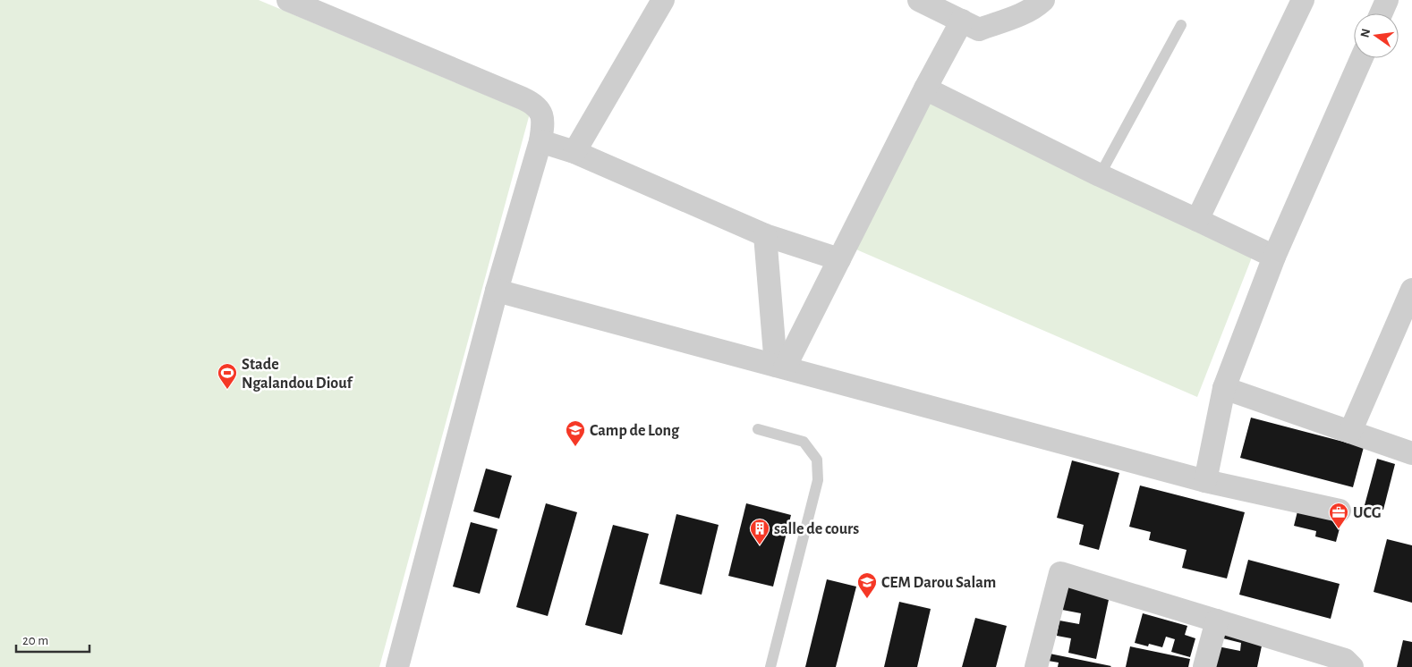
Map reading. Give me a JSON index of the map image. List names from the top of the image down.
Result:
{
  "places": {
    "sports": ["Stade Ngalandou Diouf"],
    "school or university": ["Camp de Long", "CEM Darou Salam"],
    "office": ["UCG"],
    "building": ["salle de cours"]
  },
  "scale_bar": "20 m",
  "north": "left"
}
